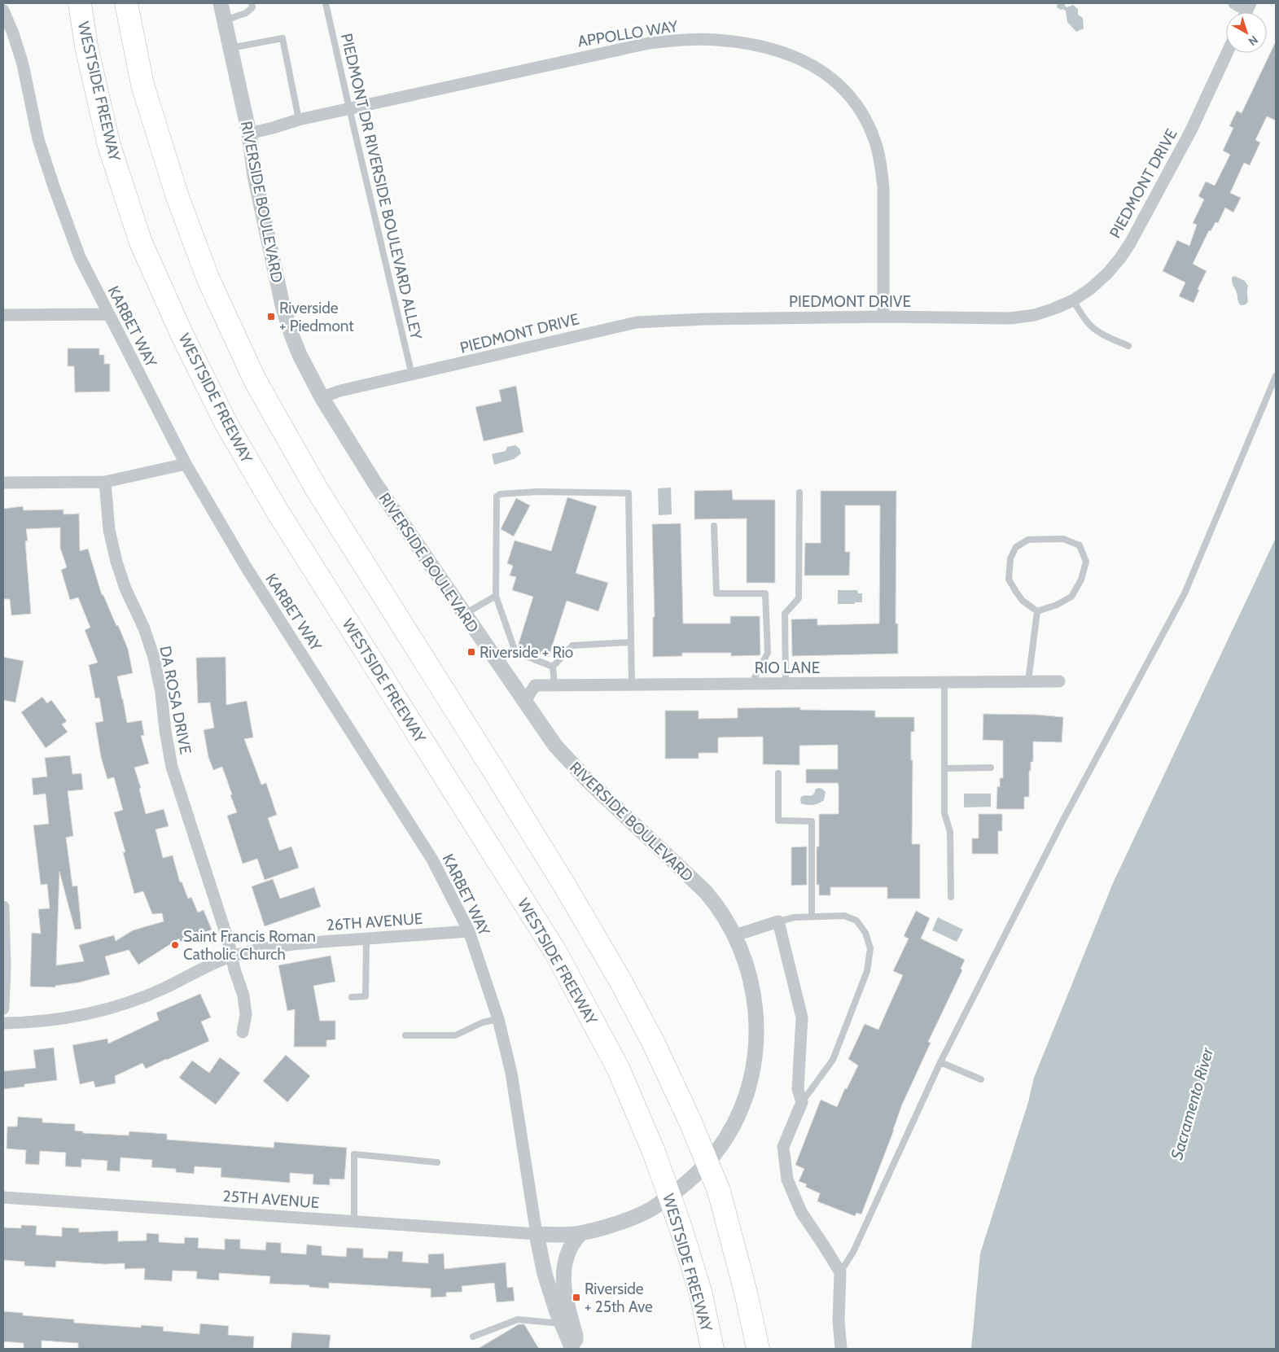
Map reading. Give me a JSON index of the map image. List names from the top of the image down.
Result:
{
  "streets": {
    "highway": ["WESTSIDE FREEWAY"],
    "street": [
      "APPOLLO WAY",
      "PIEDMONT DRIVE",
      "RIVERSIDE BOULEVARD",
      "KARBET WAY",
      "RIO LANE",
      "DA ROSA DRIVE",
      "26TH AVENUE",
      "25TH AVENUE"
    ],
    "lane": ["PIEDMONT DR RIVERSIDE BOULEVARD ALLEY"]
  },
  "crossings": [
    ["APPOLLO WAY", "PIEDMONT DRIVE"],
    ["APPOLLO WAY", "PIEDMONT DR RIVERSIDE BOULEVARD ALLEY"],
    ["APPOLLO WAY", "RIVERSIDE BOULEVARD"],
    ["PIEDMONT DRIVE", "PIEDMONT DR RIVERSIDE BOULEVARD ALLEY"],
    ["PIEDMONT DRIVE", "RIVERSIDE BOULEVARD"],
    ["RIVERSIDE BOULEVARD", "KARBET WAY"],
    ["RIVERSIDE BOULEVARD", "RIO LANE"],
    ["RIVERSIDE BOULEVARD", "25TH AVENUE"],
    ["KARBET WAY", "26TH AVENUE"],
    ["KARBET WAY", "25TH AVENUE"],
    ["DA ROSA DRIVE", "26TH AVENUE"]
  ],
  "water": ["Sacramento River"],
  "places": {
    "transit": ["Riverside + Piedmont", "Riverside + Rio", "Riverside + 25th Ave"],
    "other": ["Saint Francis Roman Catholic Church"]
  },
  "north": "bottom right"
}
